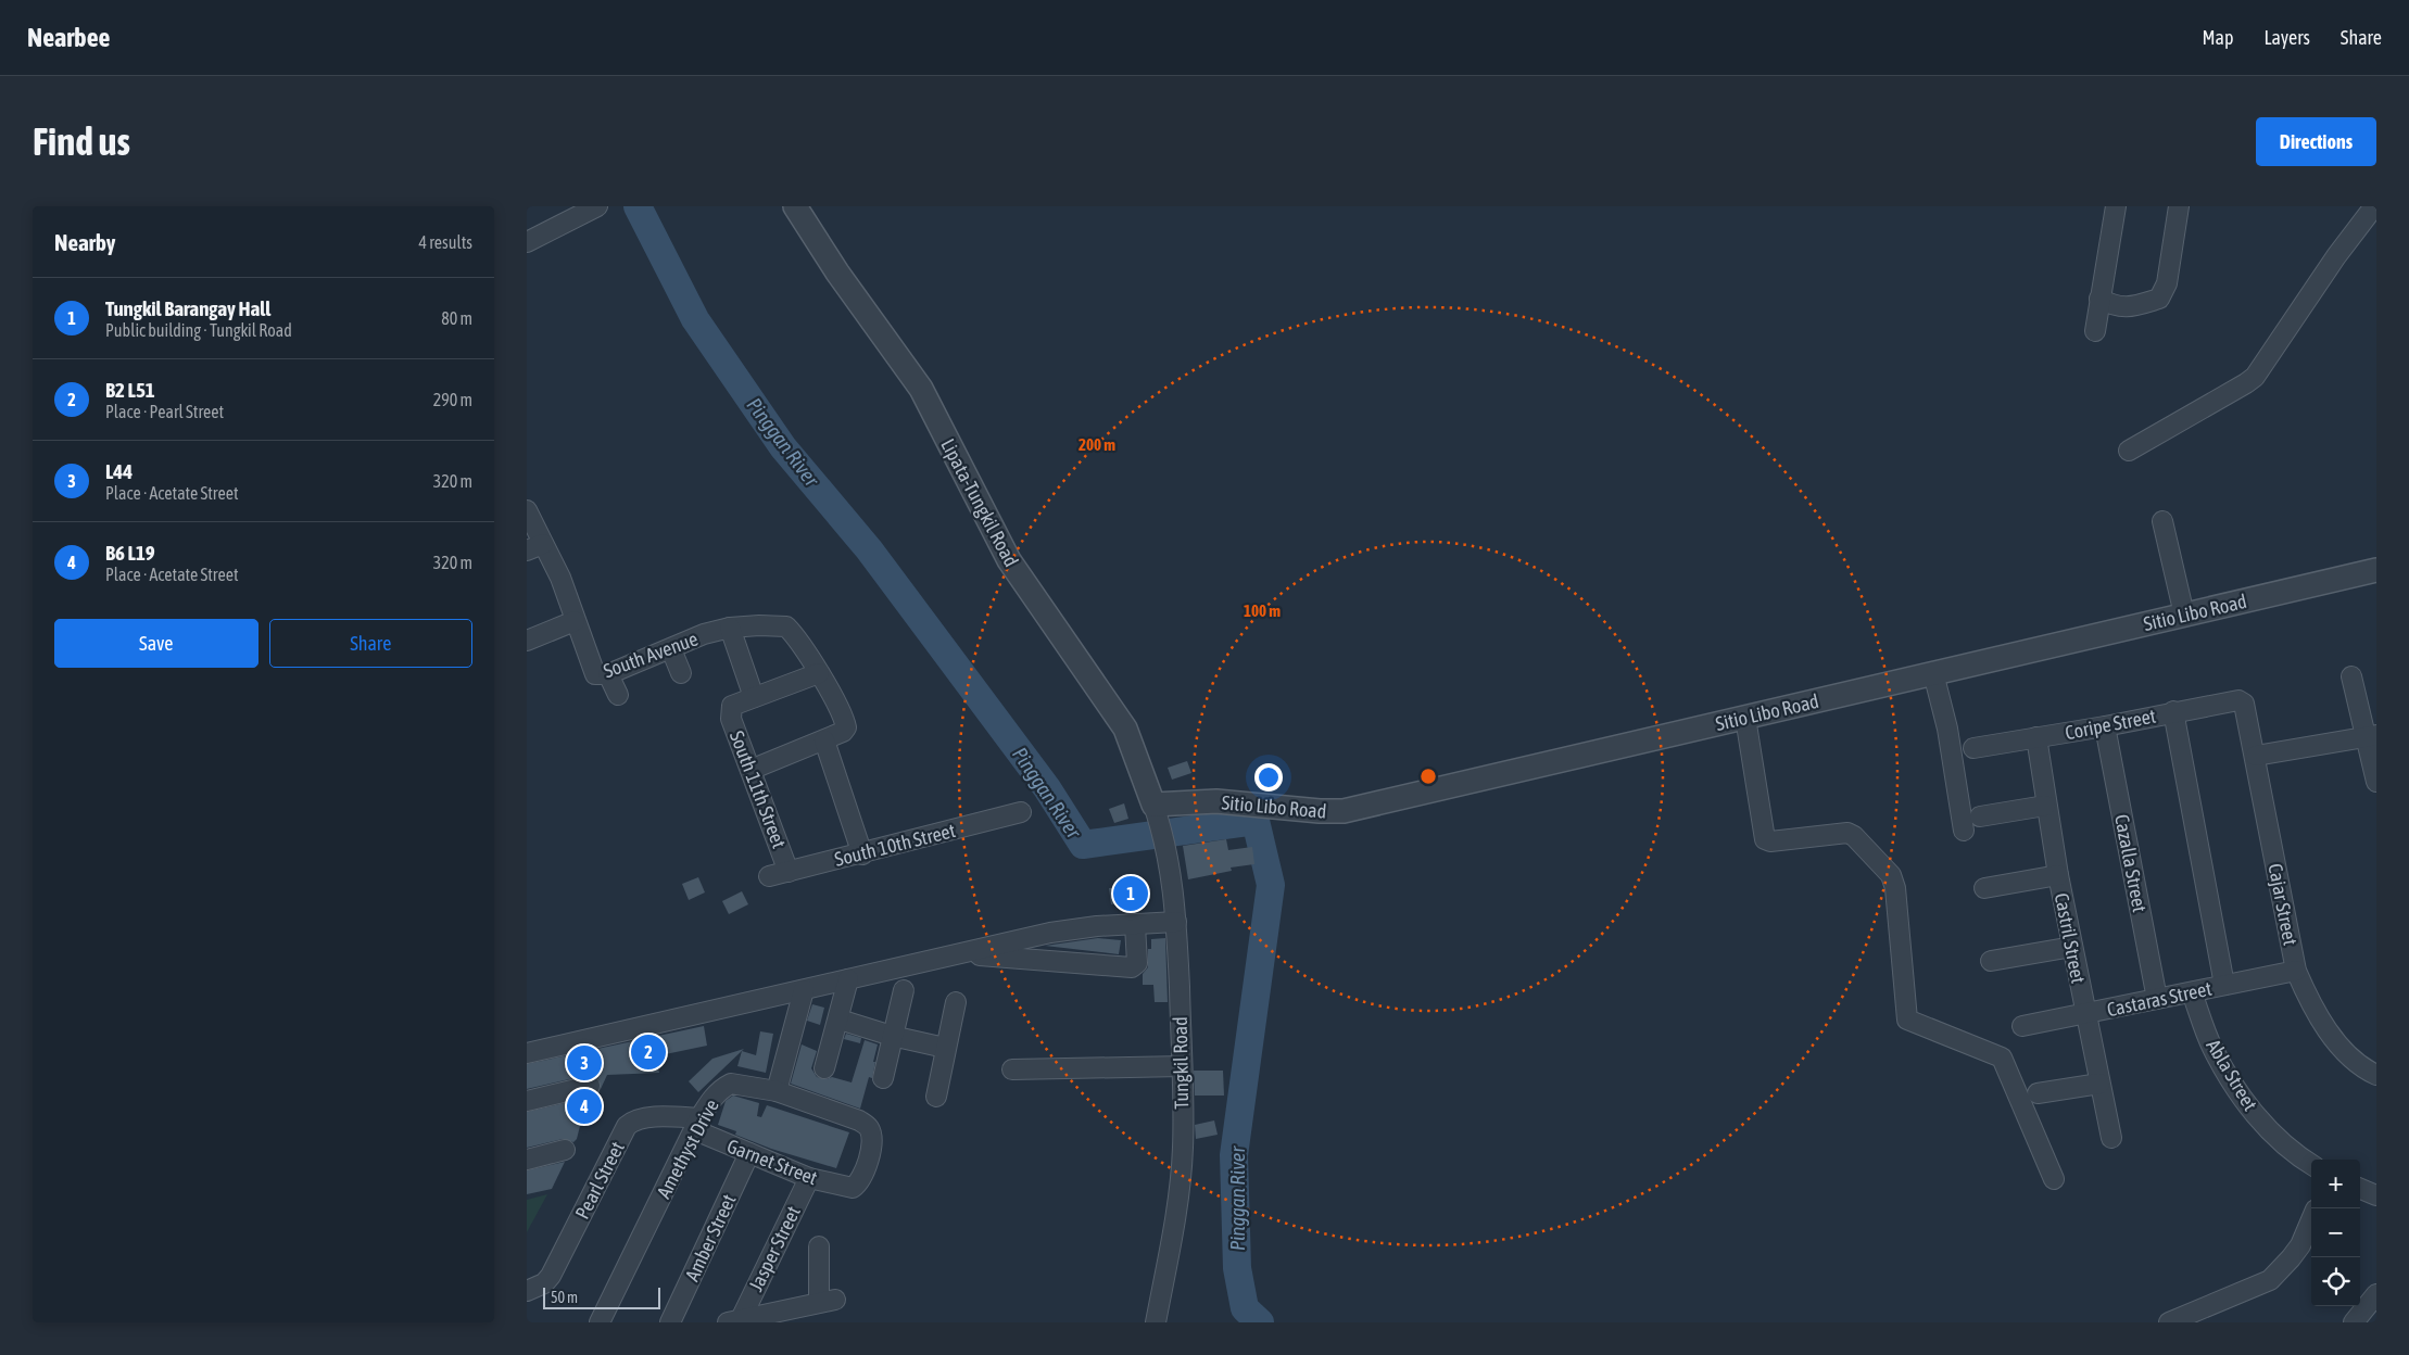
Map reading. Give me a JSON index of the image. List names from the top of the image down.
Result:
{
  "streets": {
    "street": [
      "Lipata-Tungkil Road",
      "Sitio Libo Road",
      "South Avenue",
      "Coripe Street",
      "South 11th Street",
      "South 10th Street",
      "Cazalla Street",
      "Cajar Street",
      "Castril Street",
      "Castaras Street",
      "Tungkil Road",
      "Abla Street",
      "Amethyst Drive",
      "Garnet Street",
      "Pearl Street",
      "Amber Street",
      "Jasper Street"
    ]
  },
  "crossings": [
    ["Lipata-Tungkil Road", "Sitio Libo Road"],
    ["Lipata-Tungkil Road", "Tungkil Road"],
    ["Sitio Libo Road", "Tungkil Road"],
    ["Coripe Street", "Cazalla Street"],
    ["Coripe Street", "Cajar Street"],
    ["Coripe Street", "Castril Street"],
    ["South 11th Street", "South 10th Street"],
    ["Cazalla Street", "Castaras Street"],
    ["Cajar Street", "Castaras Street"],
    ["Castril Street", "Castaras Street"],
    ["Castaras Street", "Abla Street"],
    ["Amethyst Drive", "Garnet Street"],
    ["Amethyst Drive", "Pearl Street"],
    ["Garnet Street", "Pearl Street"],
    ["Garnet Street", "Amber Street"],
    ["Garnet Street", "Jasper Street"]
  ],
  "water": ["Pinggan River"],
  "scale_bar": "50 m",
  "page": {
    "header": "Nearbee",
    "nav": ["Map", "Layers", "Share"],
    "buttons": [
      "Directions",
      ["Save", "Share"]
    ],
    "title": "Find us",
    "heading": ["Nearby", "4 results"],
    "list": [
      {
        "mark": "1",
        "name": "Tungkil Barangay Hall",
        "note": "Public building · Tungkil Road",
        "value": "80 m"
      },
      {
        "mark": "2",
        "name": "B2 L51",
        "note": "Place · Pearl Street",
        "value": "290 m"
      },
      {
        "mark": "3",
        "name": "L44",
        "note": "Place · Acetate Street",
        "value": "320 m"
      },
      {
        "mark": "4",
        "name": "B6 L19",
        "note": "Place · Acetate Street",
        "value": "320 m"
      }
    ],
    "pins": [
      "1",
      "2",
      "3",
      "4"
    ],
    "map_buttons": ["+", "−"],
    "scale": "50 m"
  },
  "rings": ["200 m", "100 m"]
}
